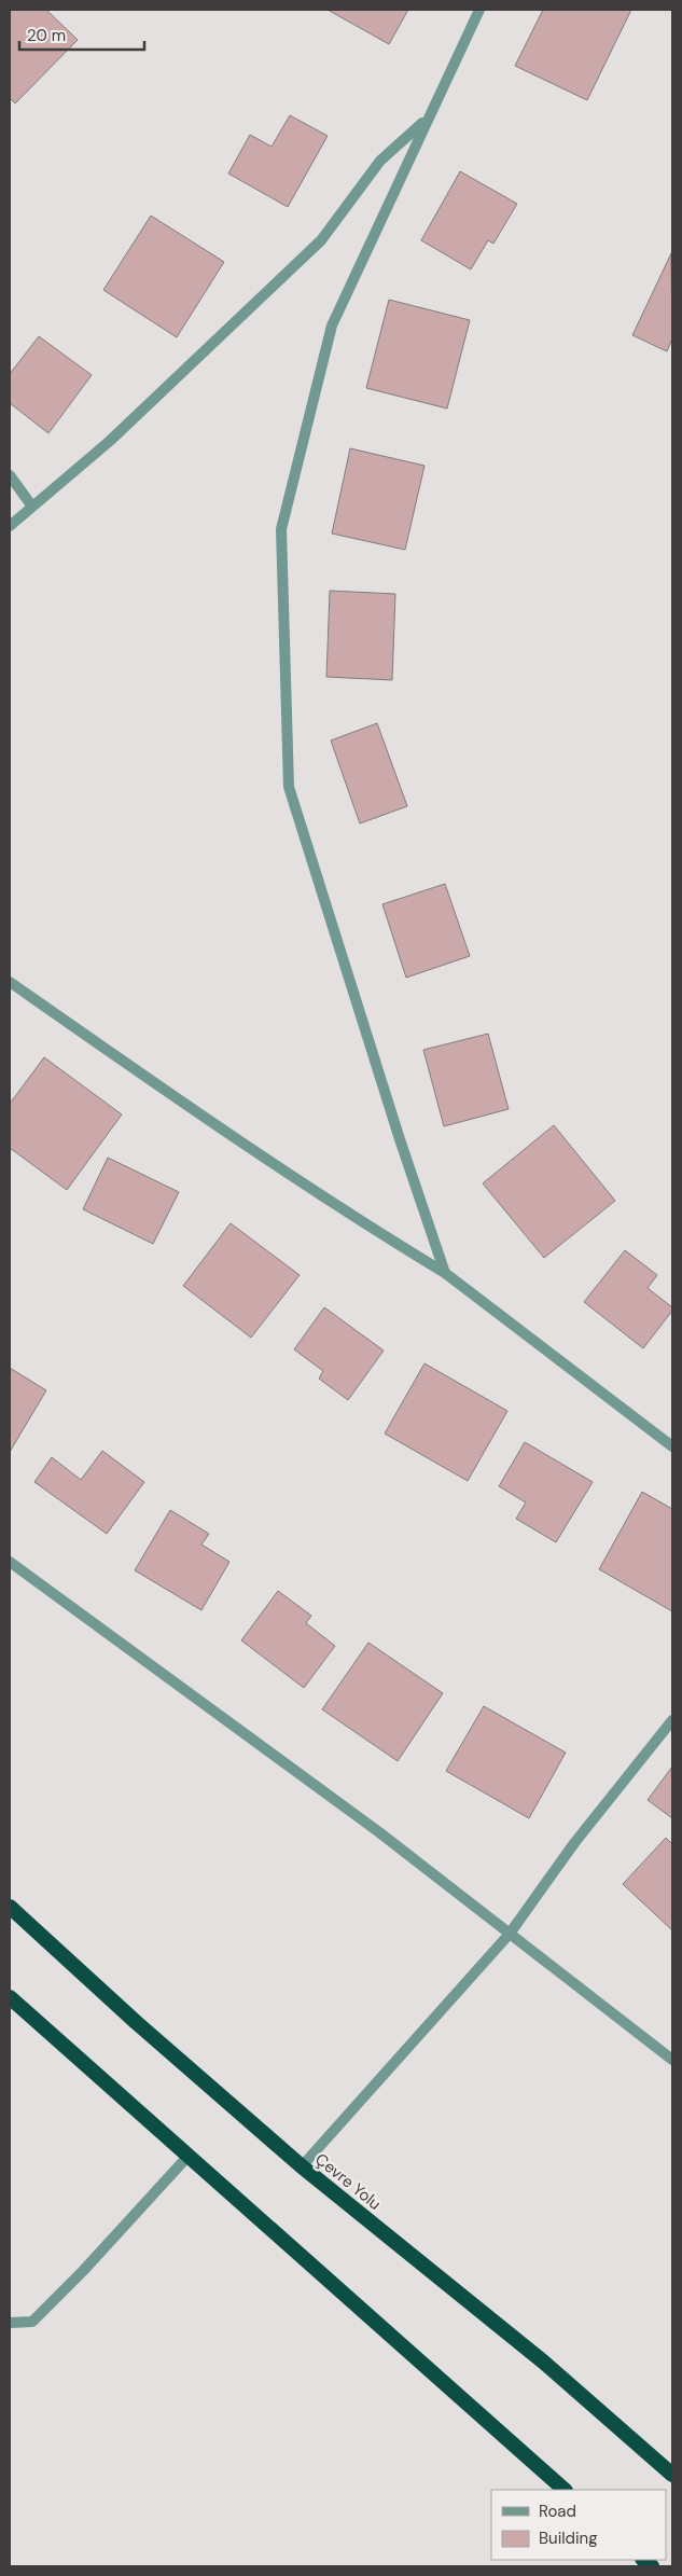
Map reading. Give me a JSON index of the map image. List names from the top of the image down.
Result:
{
  "streets": {
    "highway": ["Çevre Yolu"]
  },
  "legend": ["Road", "Building"],
  "scale_bar": "20 m"
}
